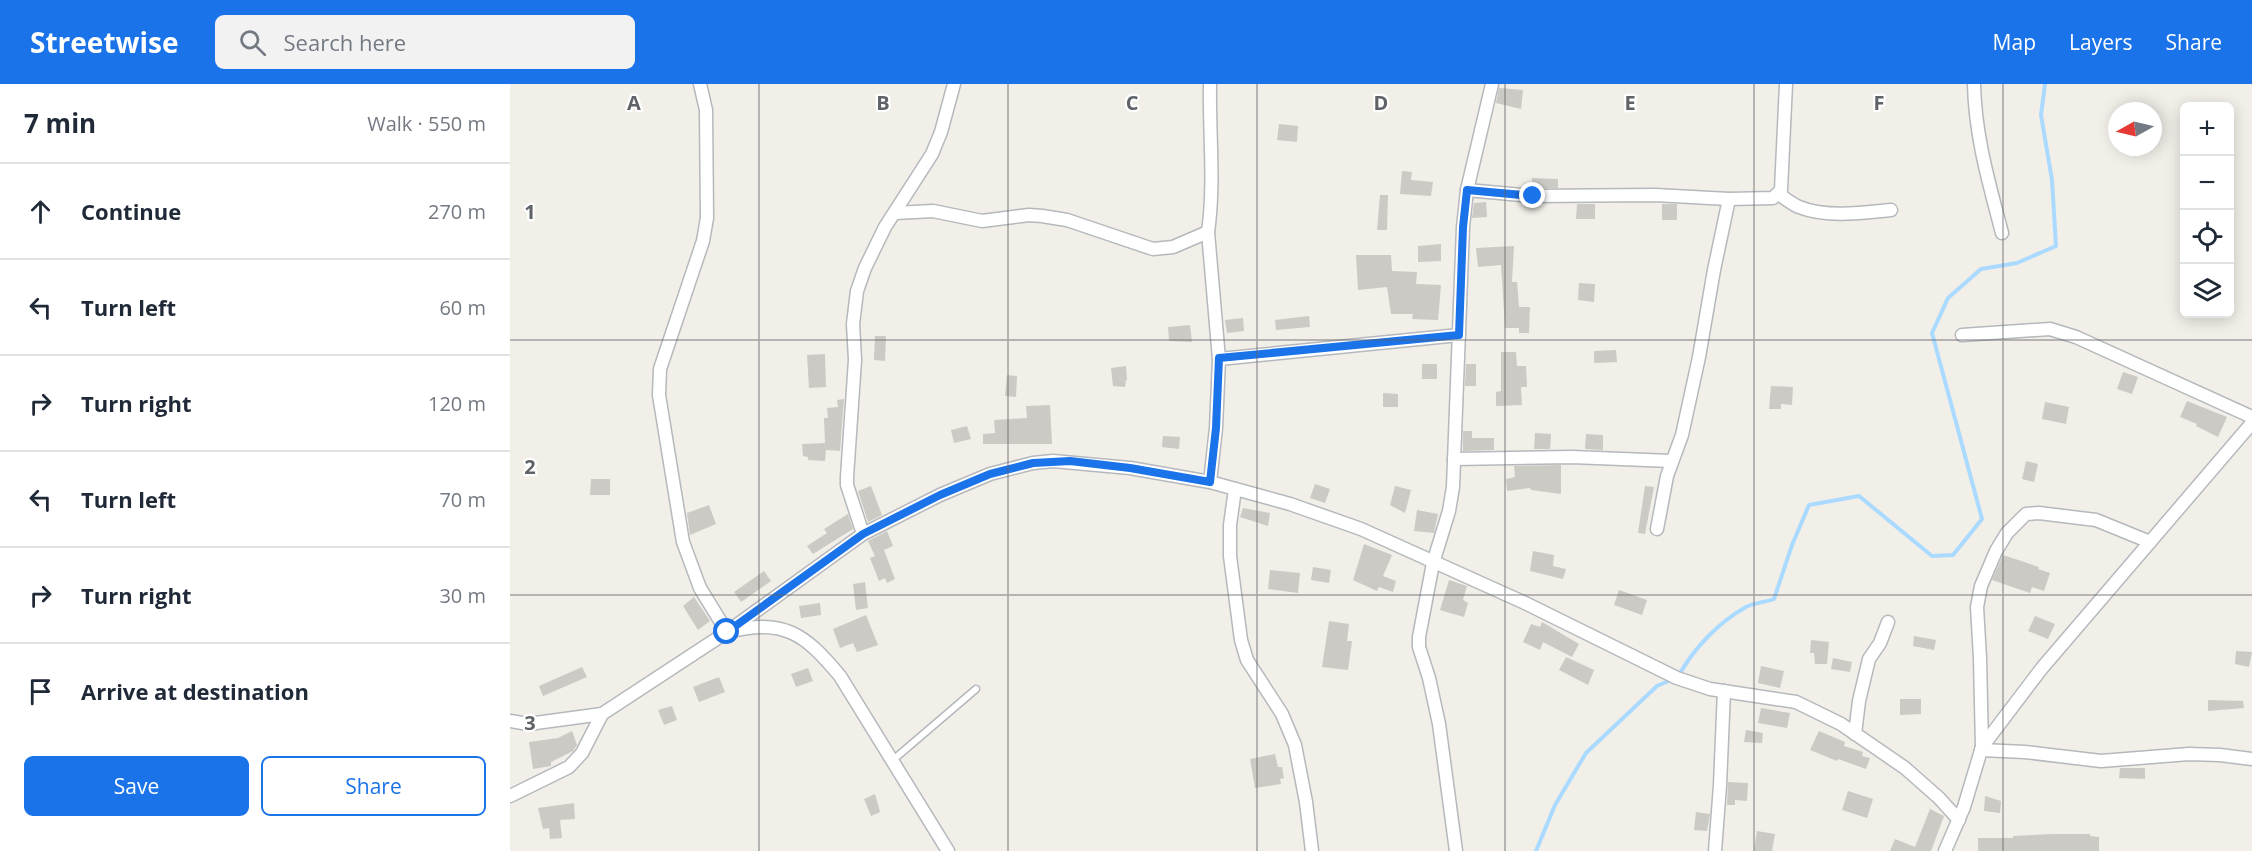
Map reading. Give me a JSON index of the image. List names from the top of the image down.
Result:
{
  "north": "left",
  "page": {
    "header": "Streetwise",
    "search": "Search here",
    "nav": ["Map", "Layers", "Share"],
    "heading": ["7 min", "Walk · 550 m"],
    "map_buttons": ["+", "−"],
    "list": [
      ["Continue", "270 m"],
      ["Turn left", "60 m"],
      ["Turn right", "120 m"],
      ["Turn left", "70 m"],
      ["Turn right", "30 m"],
      "Arrive at destination"
    ],
    "buttons": ["Save", "Share"]
  },
  "grid": {
    "columns": [
      "A",
      "B",
      "C",
      "D",
      "E",
      "F"
    ],
    "rows": ["1", "2", "3"]
  }
}
